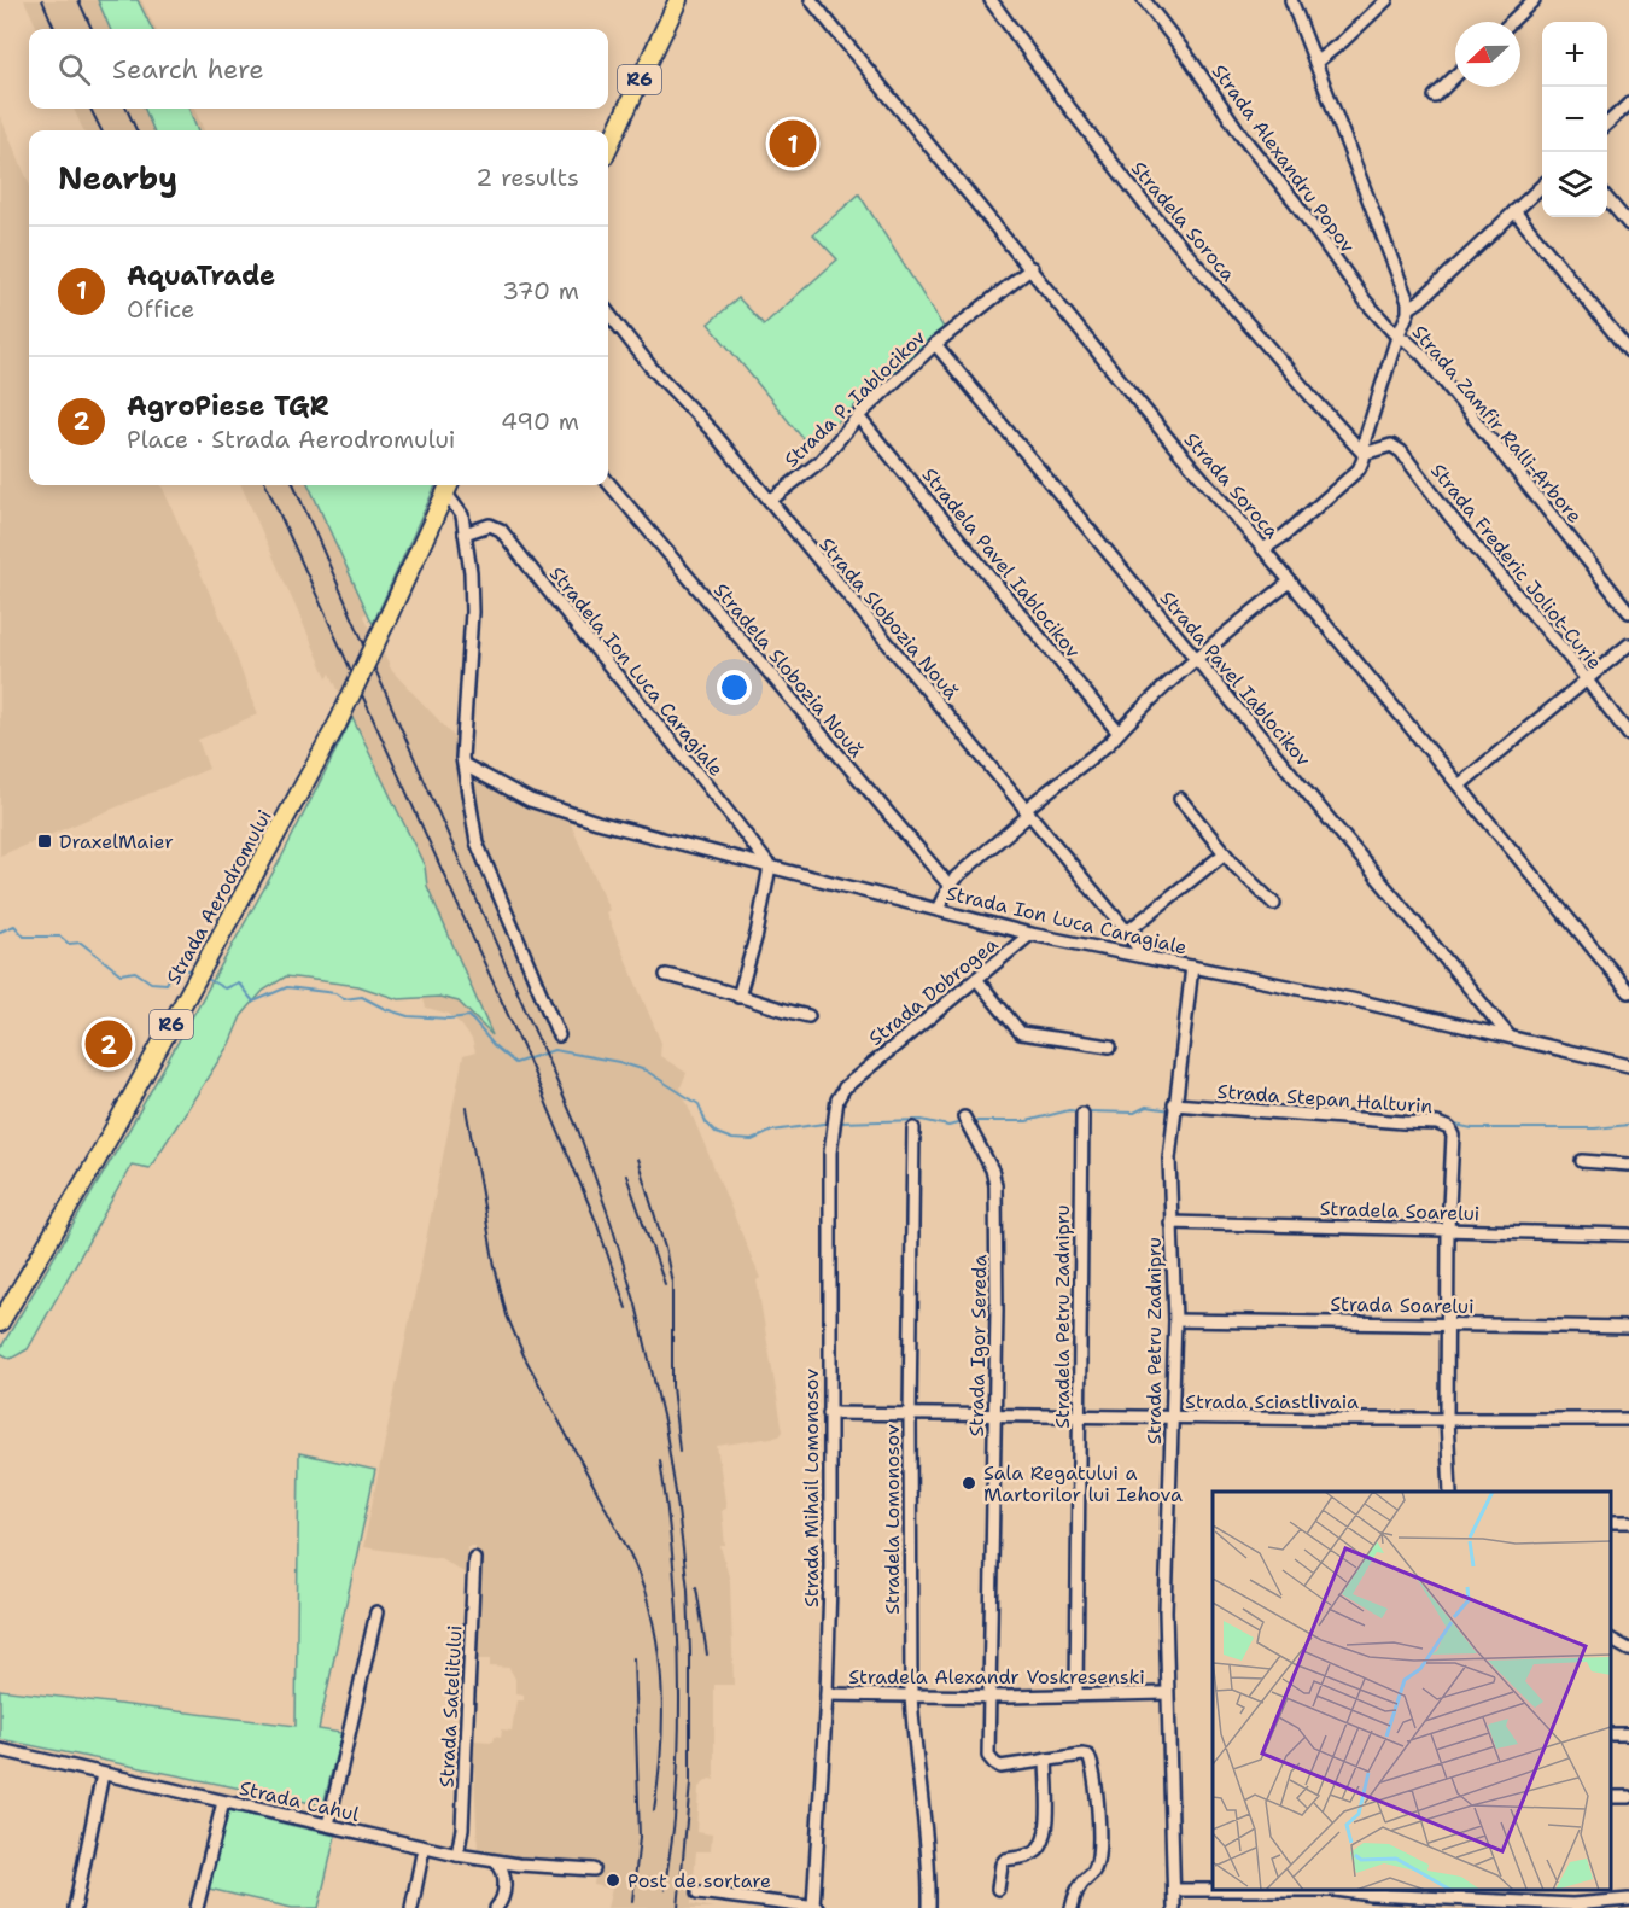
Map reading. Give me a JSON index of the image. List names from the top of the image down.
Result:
{
  "streets": {
    "highway": ["R6", "Strada Aerodromului"],
    "street": [
      "Strada Alexandru Popov",
      "Stradela Sorocа",
      "Strada P. Iablocikov",
      "Strada Zamfir Ralli-Arbore",
      "Strada Soroca",
      "Stradela Pavel Iablocikov",
      "Strada Frederic Joliot-Curie",
      "Strada Slobozia Nouă",
      "Stradela Slobozia Nouă",
      "Stradela Ion Luca Caragiale",
      "Strada Pavel Iablocikov",
      "Strada Ion Luca Caragiale",
      "Strada Dobrogea",
      "Strada Stepan Halturin",
      "Stradela Soarelui",
      "Strada Soarelui",
      "Stradela Petru Zadnipru",
      "Strada Petru Zadnipru",
      "Strada Igor Sereda",
      "Strada Sciastlivaia",
      "Strada Mihail Lomonosov",
      "Stradela Lomonosov",
      "Stradela Alexandr Voskresenski",
      "Strada Satelitului",
      "Strada Cahul"
    ]
  },
  "crossings": [
    ["Strada Alexandru Popov", "Strada Zamfir Ralli-Arbore"],
    ["Stradela Sorocа", "Strada Frederic Joliot-Curie"],
    ["Strada P. Iablocikov", "Strada Soroca"],
    ["Strada P. Iablocikov", "Stradela Pavel Iablocikov"],
    ["Strada P. Iablocikov", "Strada Slobozia Nouă"],
    ["Strada P. Iablocikov", "Strada Pavel Iablocikov"],
    ["Strada Slobozia Nouă", "Strada Ion Luca Caragiale"],
    ["Stradela Ion Luca Caragiale", "Strada Ion Luca Caragiale"],
    ["Strada Pavel Iablocikov", "Strada Ion Luca Caragiale"],
    ["Strada Ion Luca Caragiale", "Strada Dobrogea"],
    ["Strada Ion Luca Caragiale", "Strada Petru Zadnipru"],
    ["Strada Dobrogea", "Strada Mihail Lomonosov"],
    ["Strada Stepan Halturin", "Stradela Soarelui"],
    ["Strada Stepan Halturin", "Strada Petru Zadnipru"],
    ["Stradela Soarelui", "Strada Petru Zadnipru"],
    ["Strada Soarelui", "Strada Petru Zadnipru"],
    ["Stradela Petru Zadnipru", "Strada Sciastlivaia"],
    ["Stradela Petru Zadnipru", "Stradela Alexandr Voskresenski"],
    ["Strada Petru Zadnipru", "Strada Sciastlivaia"],
    ["Strada Petru Zadnipru", "Stradela Alexandr Voskresenski"],
    ["Strada Igor Sereda", "Strada Sciastlivaia"],
    ["Strada Igor Sereda", "Stradela Alexandr Voskresenski"],
    ["Strada Sciastlivaia", "Strada Mihail Lomonosov"],
    ["Strada Sciastlivaia", "Stradela Lomonosov"],
    ["Strada Mihail Lomonosov", "Stradela Alexandr Voskresenski"],
    ["Stradela Lomonosov", "Stradela Alexandr Voskresenski"],
    ["Strada Satelitului", "Strada Cahul"]
  ],
  "places": {
    "transit": ["DraxelMaier"],
    "other": ["Sala Regatului a Martorilor lui Iehova", "Post de sortare"]
  },
  "north": "left",
  "page": {
    "map_buttons": ["+", "−"],
    "search": "Search here",
    "pins": ["1", "2"],
    "heading": ["Nearby", "2 results"],
    "list": [
      {
        "mark": "1",
        "name": "AquaTrade",
        "note": "Office",
        "value": "370 m"
      },
      {
        "mark": "2",
        "name": "AgroPiese TGR",
        "note": "Place · Strada Aerodromului",
        "value": "490 m"
      }
    ]
  }
}
